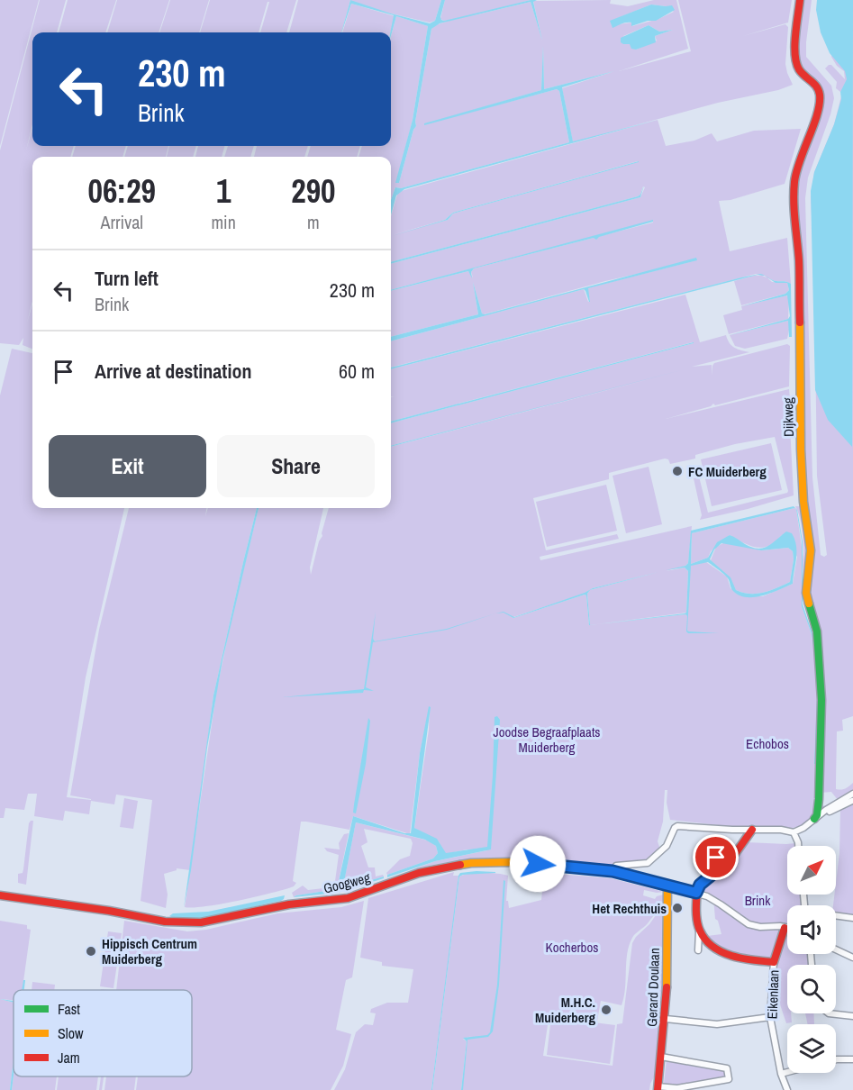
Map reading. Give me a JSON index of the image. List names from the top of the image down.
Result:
{
  "streets": {
    "street": [
      "Dijkweg",
      "Googweg",
      "Gerard Doulaan",
      "Eikenlaan"
    ]
  },
  "crossings": [
    ["Googweg", "Gerard Doulaan"]
  ],
  "parks": [
    "Joodse Begraafplaats Muiderberg",
    "Echobos",
    "Brink",
    "Kocherbos"
  ],
  "places": [
    "FC Muiderberg",
    "Het Rechthuis",
    "Hippisch Centrum Muiderberg",
    "M.H.C. Muiderberg"
  ],
  "legend": ["Fast", "Slow", "Jam"],
  "north": "top right",
  "page": {
    "turn": ["230 m", "Brink"],
    "eta": [
      "06:29",
      "Arrival",
      "1",
      "min",
      "290",
      "m"
    ],
    "list": [
      {
        "name": "Turn left",
        "note": "Brink",
        "value": "230 m"
      },
      {
        "name": "Arrive at destination",
        "value": "60 m"
      }
    ],
    "buttons": ["Exit", "Share"]
  }
}
